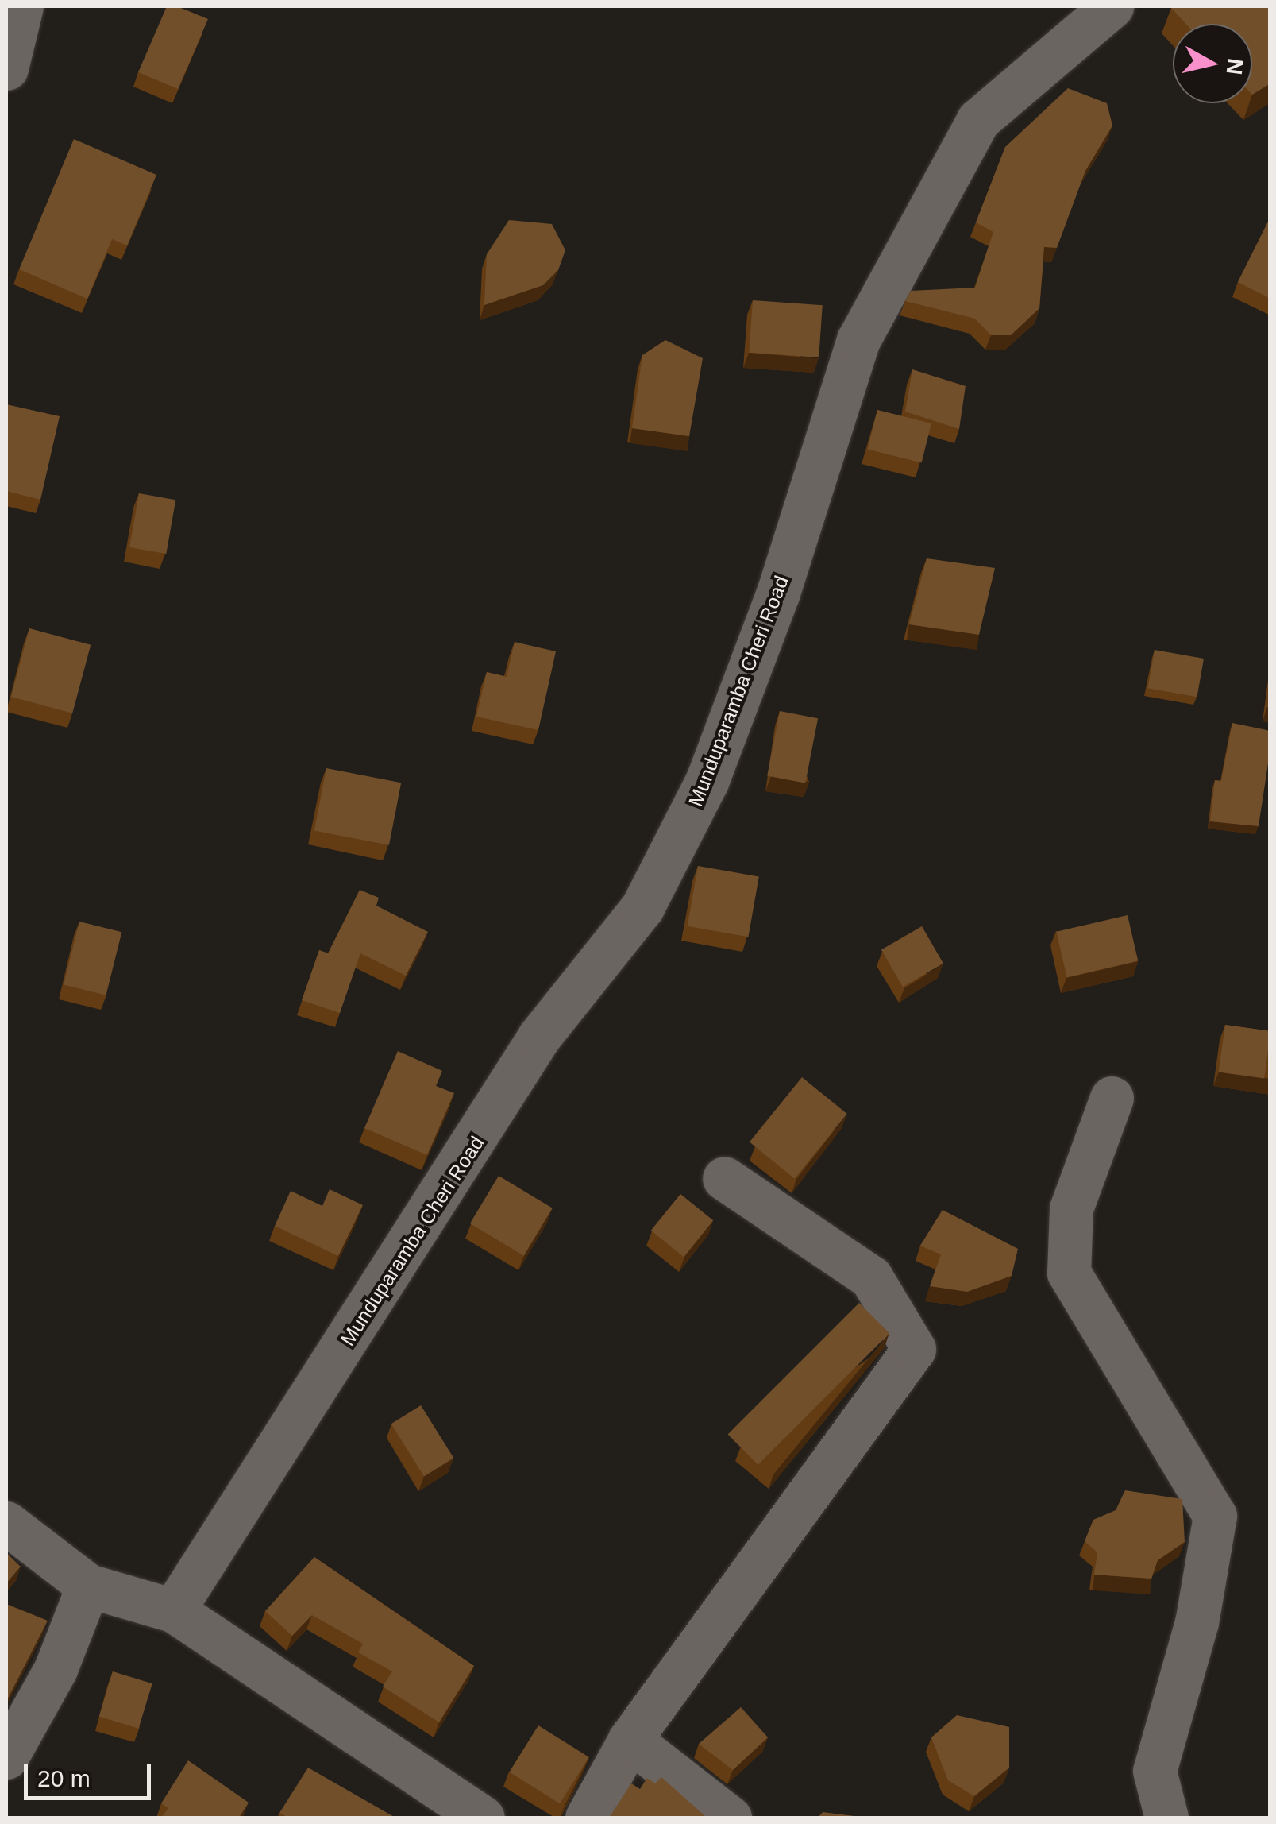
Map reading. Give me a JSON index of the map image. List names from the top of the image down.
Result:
{
  "streets": {
    "street": ["Munduparamba Cheri Road"]
  },
  "scale_bar": "20 m",
  "north": "right"
}
